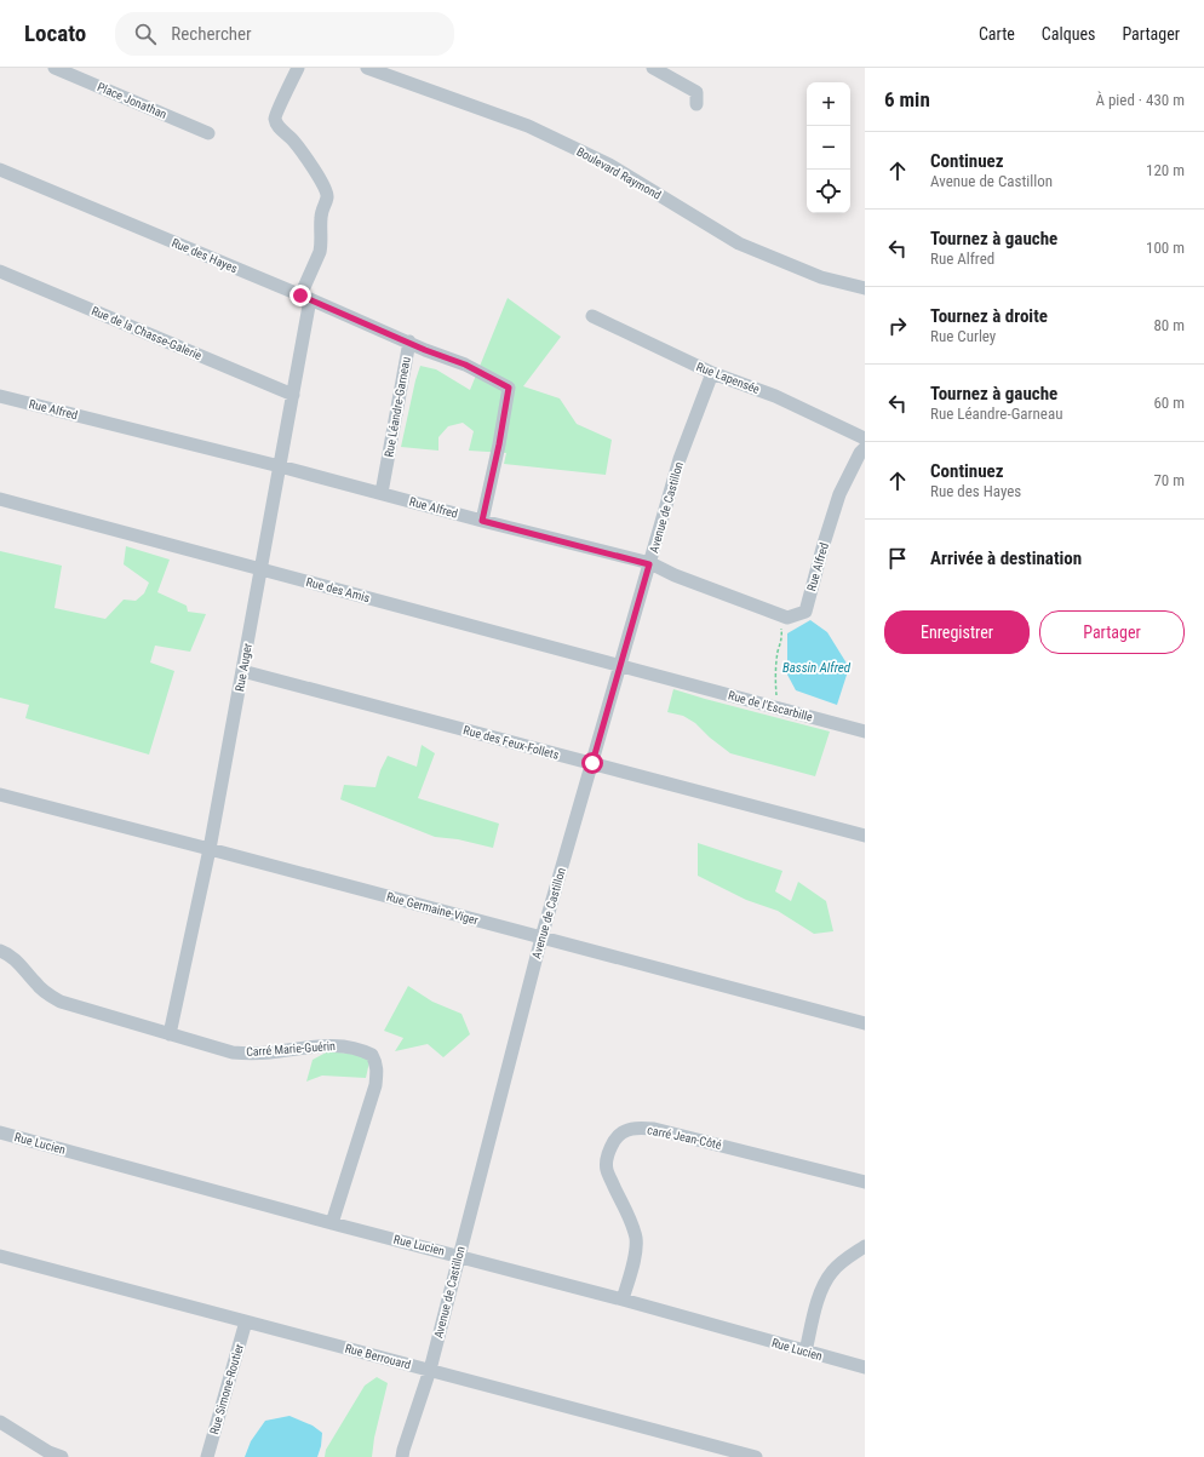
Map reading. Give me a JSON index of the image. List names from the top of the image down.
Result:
{
  "streets": {
    "street": [
      "Place Jonathan",
      "Boulevard Raymond",
      "Rue des Hayes",
      "Rue de la Chasse-Galerie",
      "Rue Lapensée",
      "Rue Léandre-Garneau",
      "Rue Alfred",
      "Avenue de Castillon",
      "Rue des Amis",
      "Rue Auger",
      "Rue de l'Escarbille",
      "Rue des Feux-Follets",
      "Rue Germaine-Viger",
      "Carré Marie-Guérin",
      "carré Jean-Côté",
      "Rue Lucien",
      "Rue Berrouard",
      "Rue Simone-Routier"
    ]
  },
  "crossings": [
    ["Rue des Hayes", "Rue Léandre-Garneau"],
    ["Rue des Hayes", "Rue Auger"],
    ["Rue de la Chasse-Galerie", "Rue Auger"],
    ["Rue Lapensée", "Avenue de Castillon"],
    ["Rue Léandre-Garneau", "Rue Alfred"],
    ["Rue Alfred", "Avenue de Castillon"],
    ["Rue Alfred", "Rue Auger"],
    ["Avenue de Castillon", "Rue des Amis"],
    ["Avenue de Castillon", "Rue des Feux-Follets"],
    ["Avenue de Castillon", "Rue Germaine-Viger"],
    ["Avenue de Castillon", "Rue Lucien"],
    ["Avenue de Castillon", "Rue Berrouard"],
    ["Rue des Amis", "Rue Auger"],
    ["Rue des Amis", "Rue de l'Escarbille"],
    ["Rue Auger", "Rue des Feux-Follets"],
    ["Rue Auger", "Rue Germaine-Viger"],
    ["Rue Auger", "Carré Marie-Guérin"],
    ["Carré Marie-Guérin", "Rue Lucien"],
    ["carré Jean-Côté", "Rue Lucien"],
    ["Rue Berrouard", "Rue Simone-Routier"]
  ],
  "water": ["Bassin Alfred"],
  "page": {
    "header": "Locato",
    "search": "Rechercher",
    "nav": ["Carte", "Calques", "Partager"],
    "heading": ["6 min", "À pied · 430 m"],
    "map_buttons": ["+", "−"],
    "list": [
      ["Continuez", "Avenue de Castillon", "120 m"],
      ["Tournez à gauche", "Rue Alfred", "100 m"],
      ["Tournez à droite", "Rue Curley", "80 m"],
      ["Tournez à gauche", "Rue Léandre-Garneau", "60 m"],
      ["Continuez", "Rue des Hayes", "70 m"],
      "Arrivée à destination"
    ],
    "buttons": ["Enregistrer", "Partager"]
  }
}
